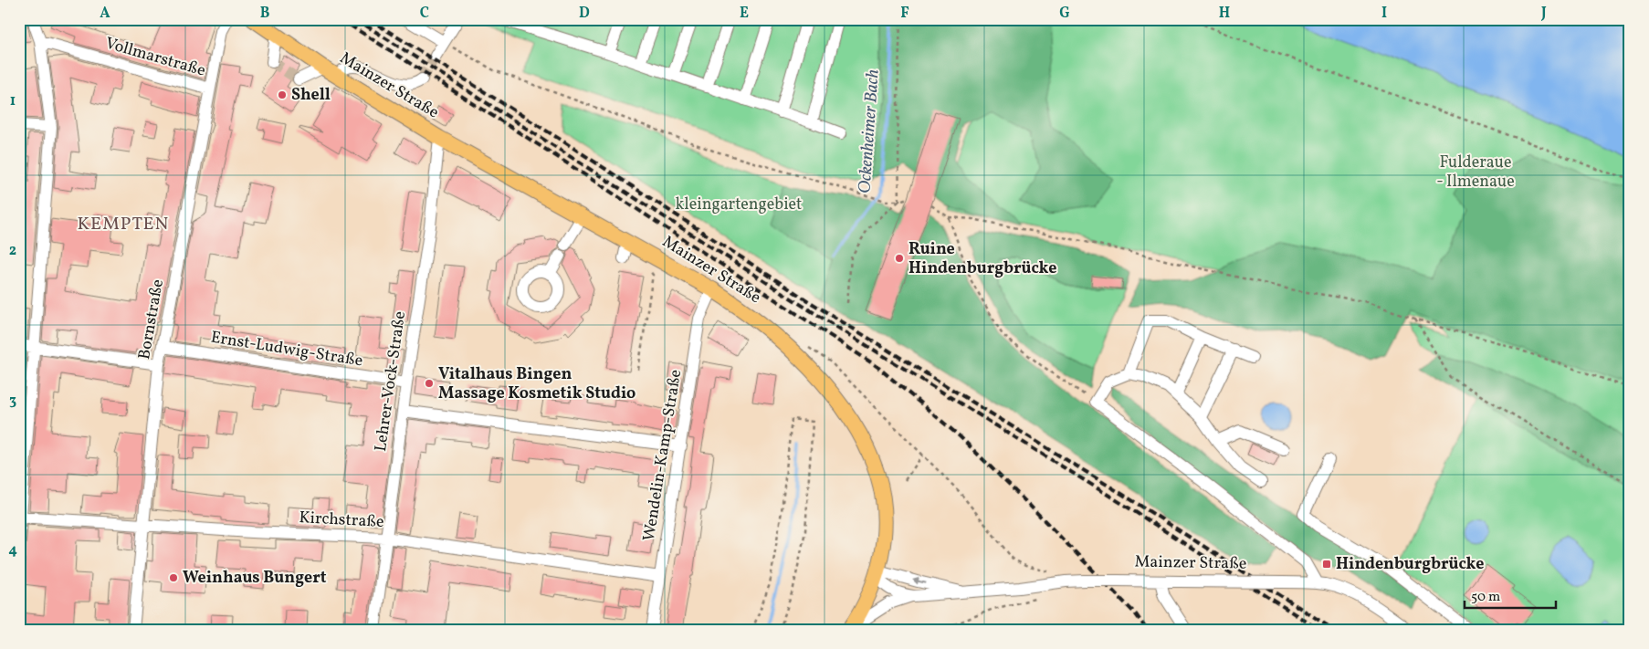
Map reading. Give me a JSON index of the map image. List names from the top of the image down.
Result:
{
  "streets": {
    "main road": ["Mainzer Straße"],
    "street": [
      "Vollmarstraße",
      "Bornstraße",
      "Ernst-Ludwig-Straße",
      "Lehrer-Vock-Straße",
      "Wendelin-Kamp-Straße",
      "Kirchstraße"
    ]
  },
  "crossings": [
    ["Vollmarstraße", "Bornstraße"],
    ["Mainzer Straße", "Lehrer-Vock-Straße"],
    ["Mainzer Straße", "Wendelin-Kamp-Straße"],
    ["Bornstraße", "Ernst-Ludwig-Straße"],
    ["Bornstraße", "Kirchstraße"],
    ["Ernst-Ludwig-Straße", "Lehrer-Vock-Straße"],
    ["Lehrer-Vock-Straße", "Kirchstraße"],
    ["Wendelin-Kamp-Straße", "Kirchstraße"]
  ],
  "districts": ["KEMPTEN"],
  "water": ["Ockenheimer Bach"],
  "parks": ["Fulderaue - Ilmenaue", "kleingartengebiet"],
  "places": {
    "other": [
      "Shell",
      "Ruine Hindenburgbrücke",
      "Vitalhaus Bingen Massage Kosmetik Studio",
      "Weinhaus Bungert"
    ],
    "transit": ["Hindenburgbrücke"]
  },
  "scale_bar": "50 m",
  "grid": {
    "columns": [
      "A",
      "B",
      "C",
      "D",
      "E",
      "F",
      "G",
      "H",
      "I",
      "J"
    ],
    "rows": [
      "1",
      "2",
      "3",
      "4"
    ]
  }
}
